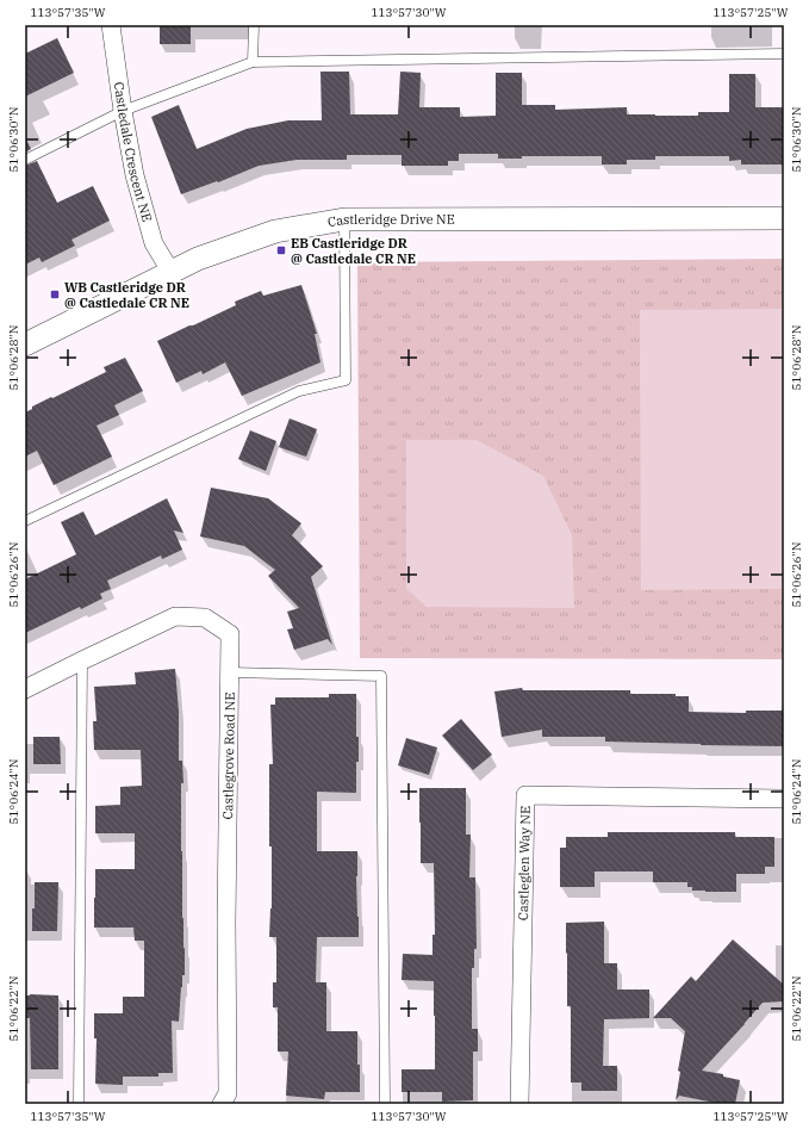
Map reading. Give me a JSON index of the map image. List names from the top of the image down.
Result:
{
  "streets": {
    "street": [
      "Castledale Crescent NE",
      "Castleridge Drive NE",
      "Castlegrove Road NE",
      "Castleglen Way NE"
    ]
  },
  "crossings": [
    ["Castledale Crescent NE", "Castleridge Drive NE"]
  ],
  "places": {
    "transit": ["EB Castleridge DR @ Castledale CR NE", "WB Castleridge DR @ Castledale CR NE"]
  },
  "coordinates": [
    "113°57'35\"W",
    "113°57'30\"W",
    "113°57'25\"W",
    "51°06'30\"N",
    "51°06'28\"N",
    "51°06'26\"N",
    "51°06'24\"N",
    "51°06'22\"N"
  ]
}
